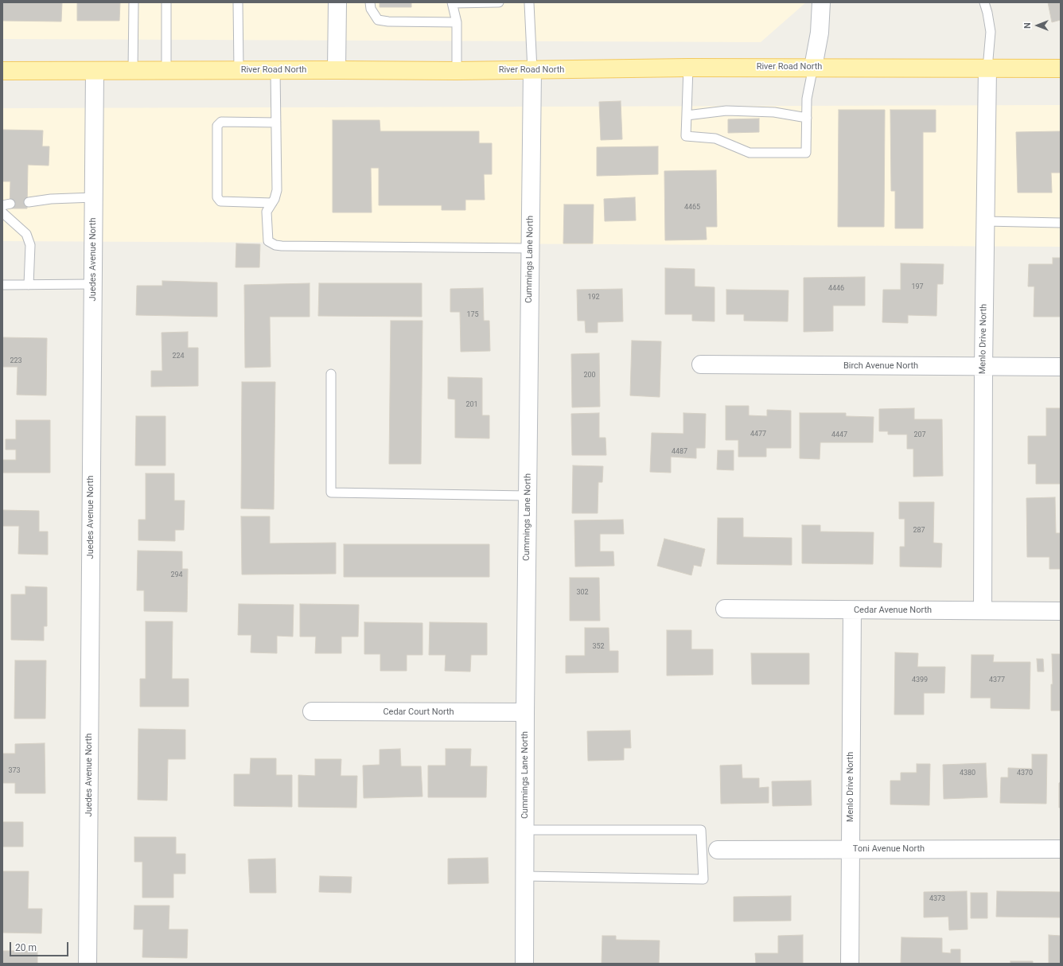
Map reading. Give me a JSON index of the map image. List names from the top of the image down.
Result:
{
  "streets": {
    "main road": ["River Road North"],
    "street": [
      "Juedes Avenue North",
      "Cummings Lane North",
      "Menlo Drive North",
      "Birch Avenue North",
      "Cedar Avenue North",
      "Cedar Court North",
      "Toni Avenue North"
    ]
  },
  "crossings": [
    ["River Road North", "Juedes Avenue North"],
    ["River Road North", "Cummings Lane North"],
    ["River Road North", "Menlo Drive North"],
    ["Cummings Lane North", "Cedar Court North"],
    ["Menlo Drive North", "Birch Avenue North"],
    ["Menlo Drive North", "Cedar Avenue North"],
    ["Menlo Drive North", "Toni Avenue North"]
  ],
  "house_numbers": [
    "4465",
    "197",
    "4446",
    "192",
    "175",
    "224",
    "223",
    "200",
    "201",
    "4477",
    "4447",
    "207",
    "4487",
    "287",
    "294",
    "302",
    "352",
    "4399",
    "4377",
    "373",
    "4380",
    "4370",
    "4373"
  ],
  "scale_bar": "20 m",
  "north": "left"
}
